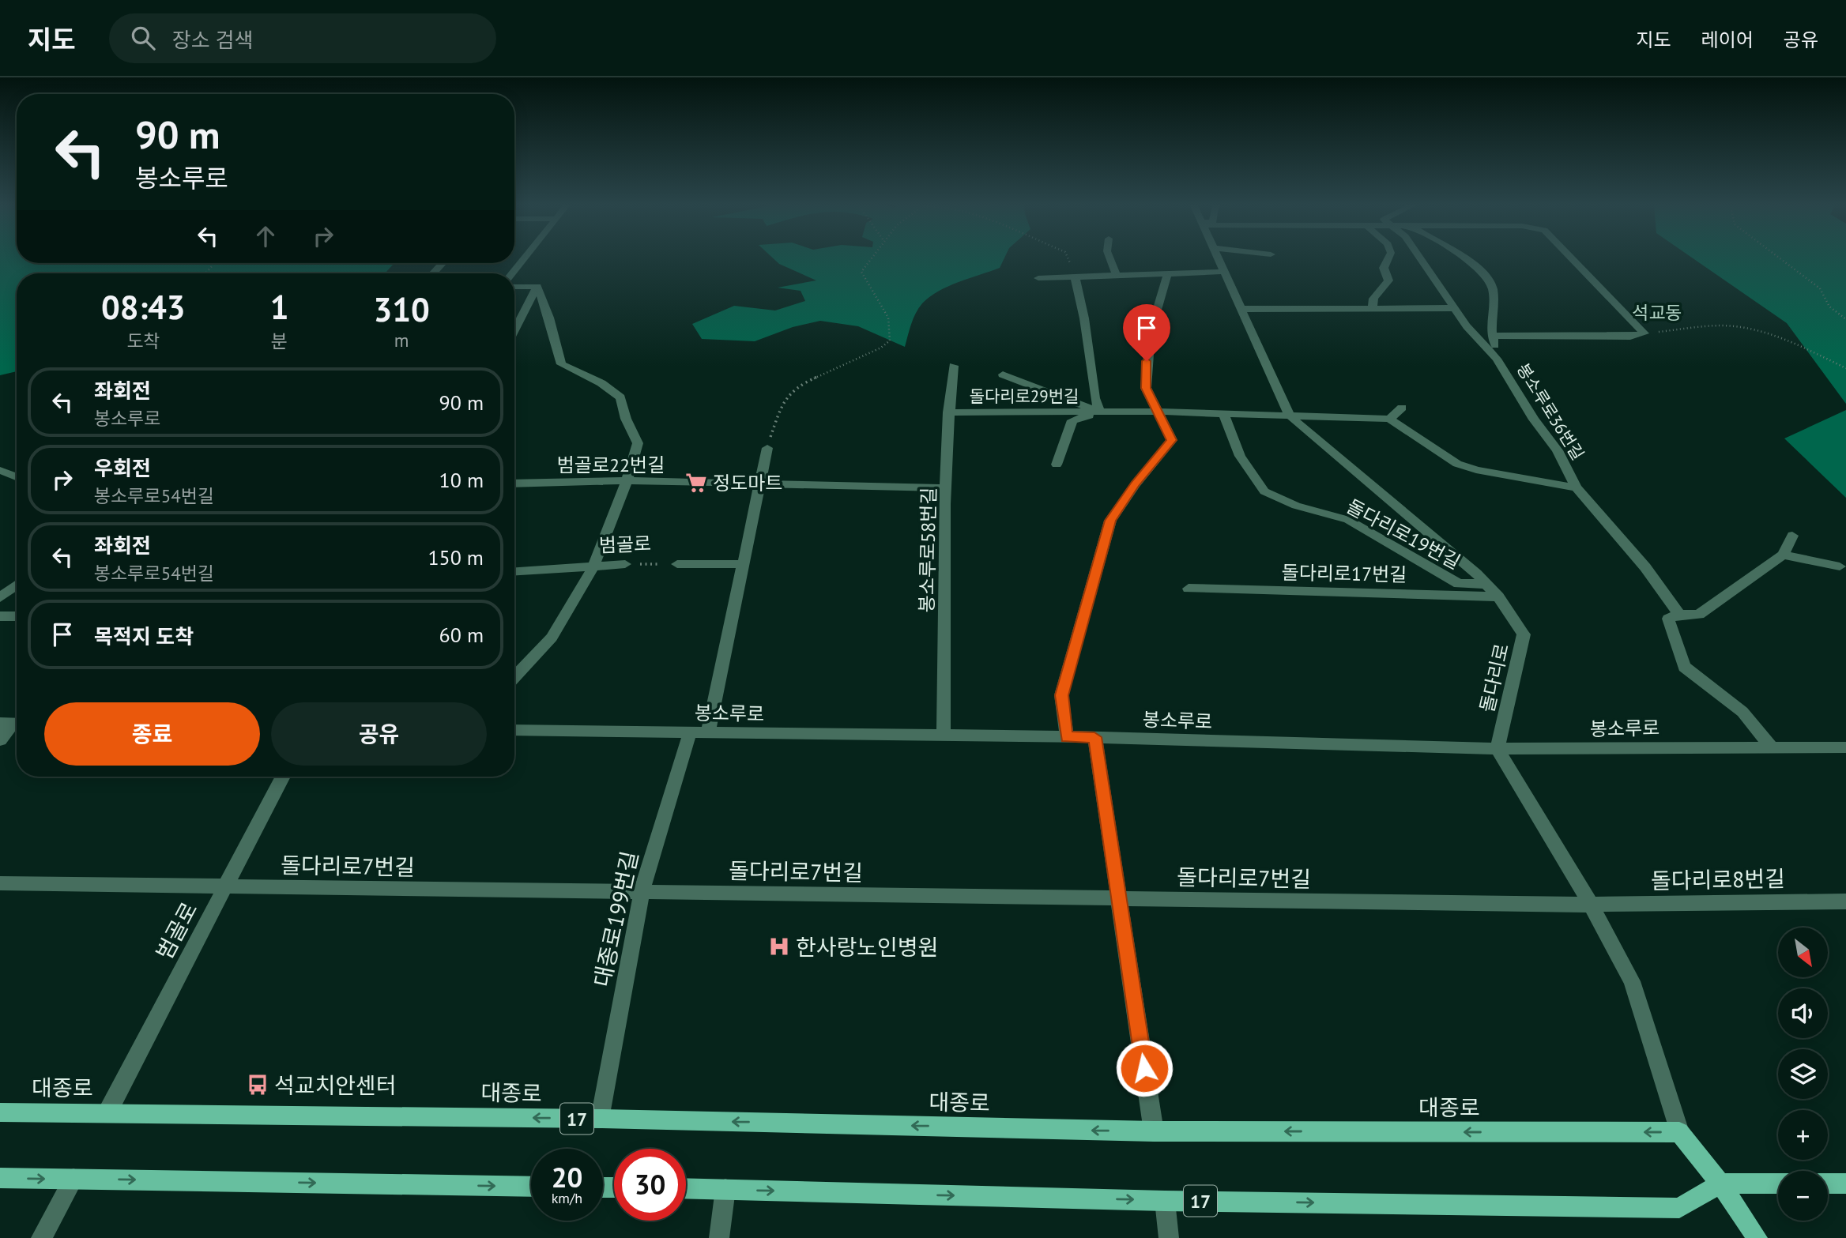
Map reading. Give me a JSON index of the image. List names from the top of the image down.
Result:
{
  "streets": {
    "main road": ["대종로", "17"],
    "street": [
      "돌다리로29번길",
      "봉소루로36번길",
      "범골로22번길",
      "돌다리로19번길",
      "범골로",
      "봉소루로58번길",
      "돌다리로17번길",
      "돌다리로",
      "봉소루로",
      "돌다리로7번길",
      "돌다리로8번길",
      "대종로199번길"
    ]
  },
  "crossings": [
    ["돌다리로29번길", "돌다리로19번길"],
    ["돌다리로29번길", "봉소루로58번길"],
    ["돌다리로29번길", "돌다리로"],
    ["범골로22번길", "봉소루로58번길"],
    ["돌다리로19번길", "돌다리로"],
    ["범골로", "돌다리로7번길"],
    ["범골로", "대종로"],
    ["봉소루로58번길", "봉소루로"],
    ["돌다리로17번길", "돌다리로"],
    ["돌다리로", "봉소루로"],
    ["봉소루로", "대종로199번길"],
    ["돌다리로7번길", "돌다리로8번길"],
    ["돌다리로7번길", "대종로199번길"],
    ["대종로199번길", "대종로"]
  ],
  "districts": ["석교동"],
  "places": {
    "supermarket": ["정도마트"],
    "hospital": ["한사랑노인병원"],
    "bus stop": ["석교치안센터"]
  },
  "north": "bottom right",
  "page": {
    "header": "지도",
    "search": "장소 검색",
    "nav": ["지도", "레이어", "공유"],
    "turn": ["90 m", "봉소루로"],
    "eta": [
      "08:43",
      "도착",
      "1",
      "분",
      "310",
      "m"
    ],
    "list": [
      {
        "name": "좌회전",
        "note": "봉소루로",
        "value": "90 m"
      },
      {
        "name": "우회전",
        "note": "봉소루로54번길",
        "value": "10 m"
      },
      {
        "name": "좌회전",
        "note": "봉소루로54번길",
        "value": "150 m"
      },
      {
        "name": "목적지 도착",
        "value": "60 m"
      }
    ],
    "buttons": ["종료", "공유"],
    "map_buttons": ["+", "−"],
    "speed": "20 km/h",
    "limit": "30"
  }
}
